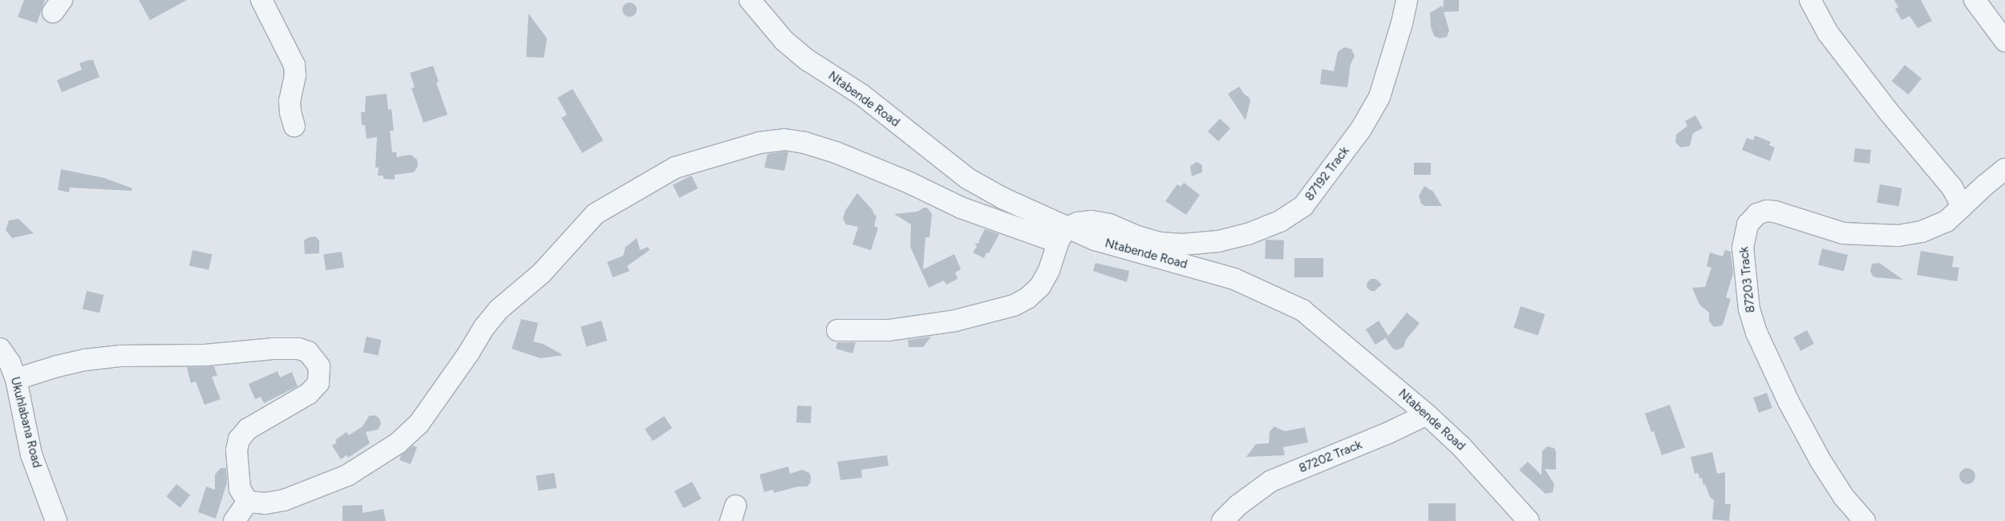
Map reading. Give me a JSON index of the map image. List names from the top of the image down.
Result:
{
  "streets": {
    "street": [
      "Ntabende Road",
      "87192 Track",
      "87203 Track",
      "Ukuhlabana Road",
      "87202 Track"
    ]
  },
  "crossings": [
    ["Ntabende Road", "87192 Track"],
    ["Ntabende Road", "87202 Track"]
  ]
}
